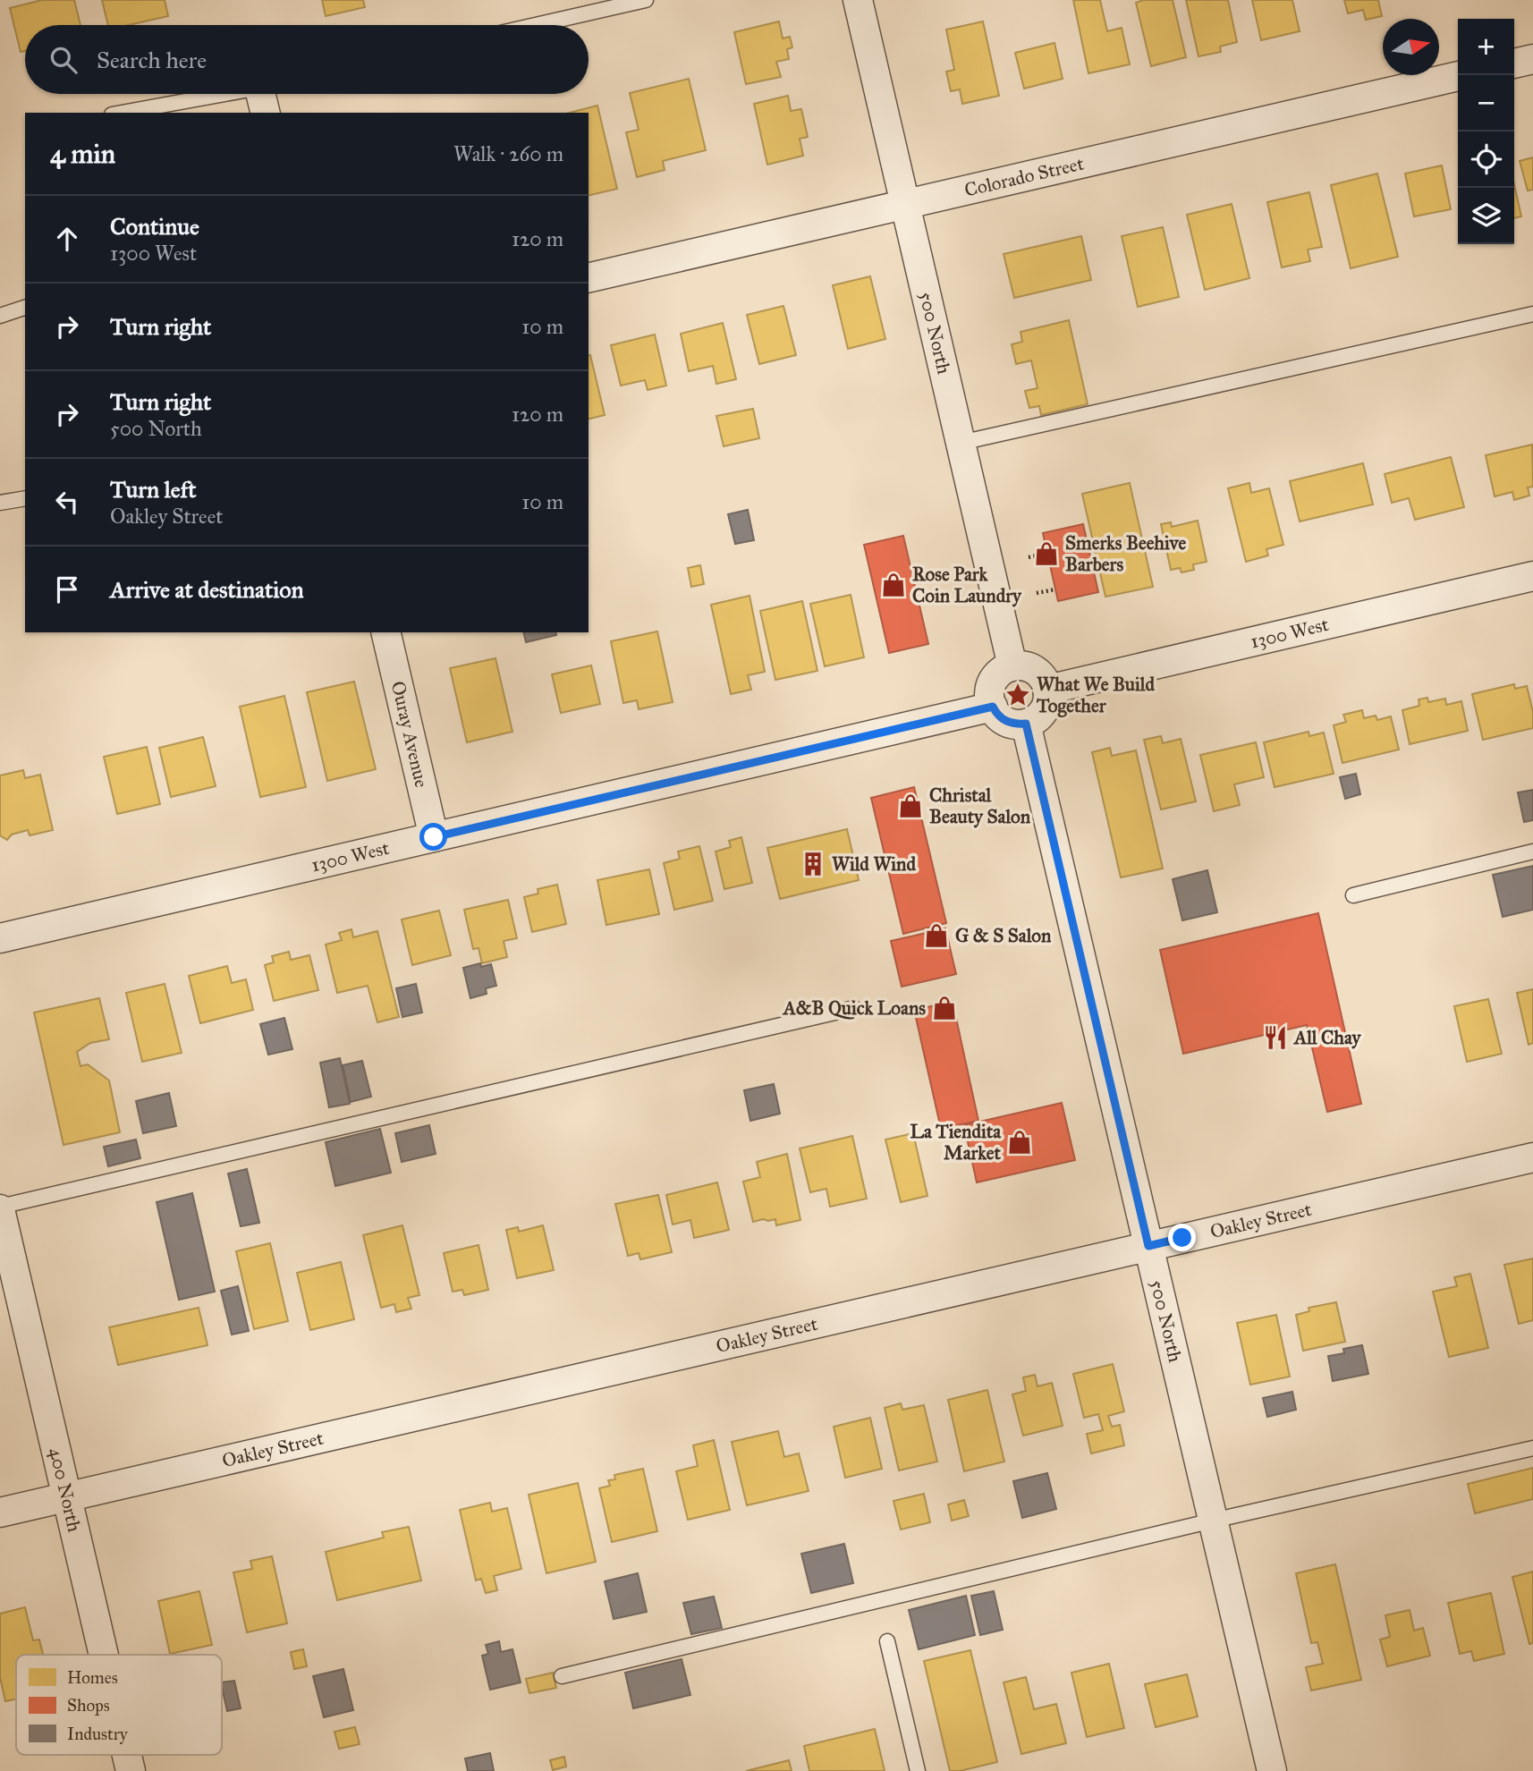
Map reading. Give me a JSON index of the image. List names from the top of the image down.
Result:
{
  "streets": {
    "street": [
      "Colorado Street",
      "500 North",
      "1300 West",
      "Ouray Avenue",
      "Oakley Street",
      "400 North"
    ]
  },
  "crossings": [
    ["Colorado Street", "500 North"],
    ["500 North", "1300 West"],
    ["500 North", "Oakley Street"],
    ["1300 West", "Ouray Avenue"],
    ["Oakley Street", "400 North"]
  ],
  "places": {
    "shop": [
      "Smerks Beehive Barbers",
      "Rose Park Coin Laundry",
      "Christal Beauty Salon",
      "G & S Salon",
      "A&B Quick Loans",
      "La Tiendita Market"
    ],
    "place": ["What We Build Together"],
    "building": ["Wild Wind"],
    "restaurant": ["All Chay"]
  },
  "legend": ["Homes", "Shops", "Industry"],
  "north": "right",
  "page": {
    "map_buttons": ["+", "−"],
    "search": "Search here",
    "heading": ["4 min", "Walk · 260 m"],
    "list": [
      ["Continue", "1300 West", "120 m"],
      ["Turn right", "10 m"],
      ["Turn right", "500 North", "120 m"],
      ["Turn left", "Oakley Street", "10 m"],
      "Arrive at destination"
    ]
  }
}
